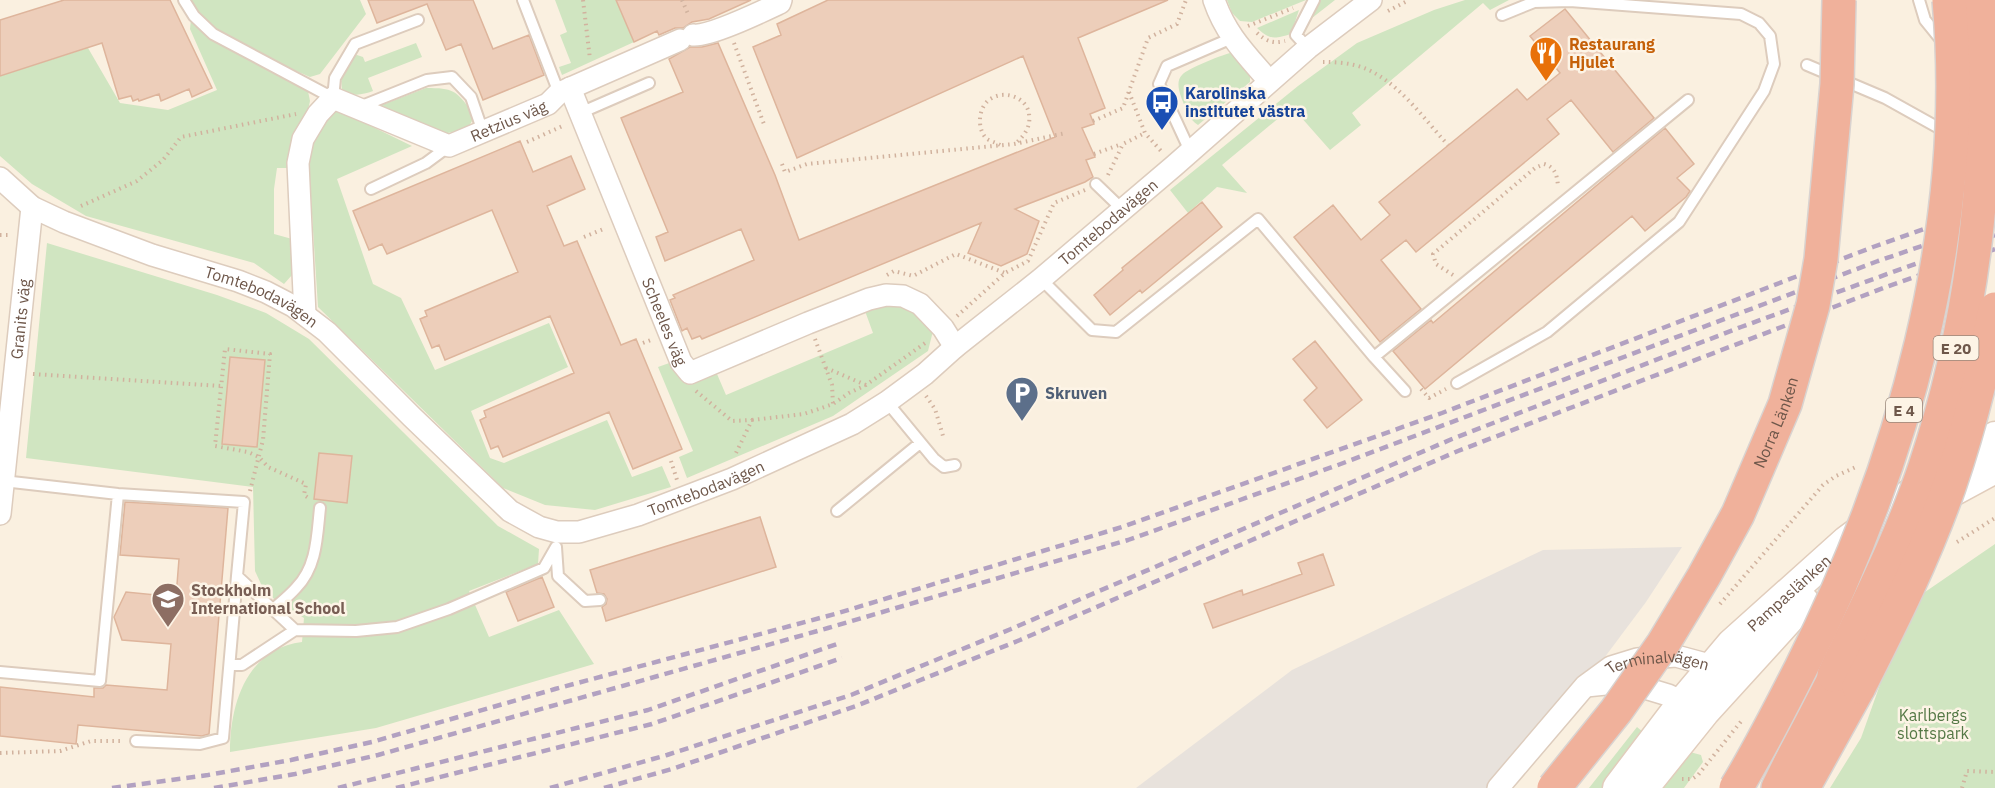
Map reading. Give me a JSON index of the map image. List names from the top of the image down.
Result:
{
  "streets": {
    "highway": ["E 20", "E 4", "Norra Länken"],
    "main road": ["Pampaslänken"],
    "street": [
      "Retzius väg",
      "Tomtebodavägen",
      "Granits väg",
      "Scheeles väg",
      "Terminalvägen"
    ]
  },
  "crossings": [
    ["Retzius väg", "Scheeles väg"],
    ["Tomtebodavägen", "Granits väg"],
    ["Tomtebodavägen", "Scheeles väg"],
    ["Pampaslänken", "Terminalvägen"]
  ],
  "parks": ["Karlbergs slottspark"],
  "places": {
    "restaurant": ["Restaurang Hjulet"],
    "bus stop": ["Karolinska institutet västra"],
    "parking": ["Skruven"],
    "school or university": ["Stockholm International School"]
  }
}
